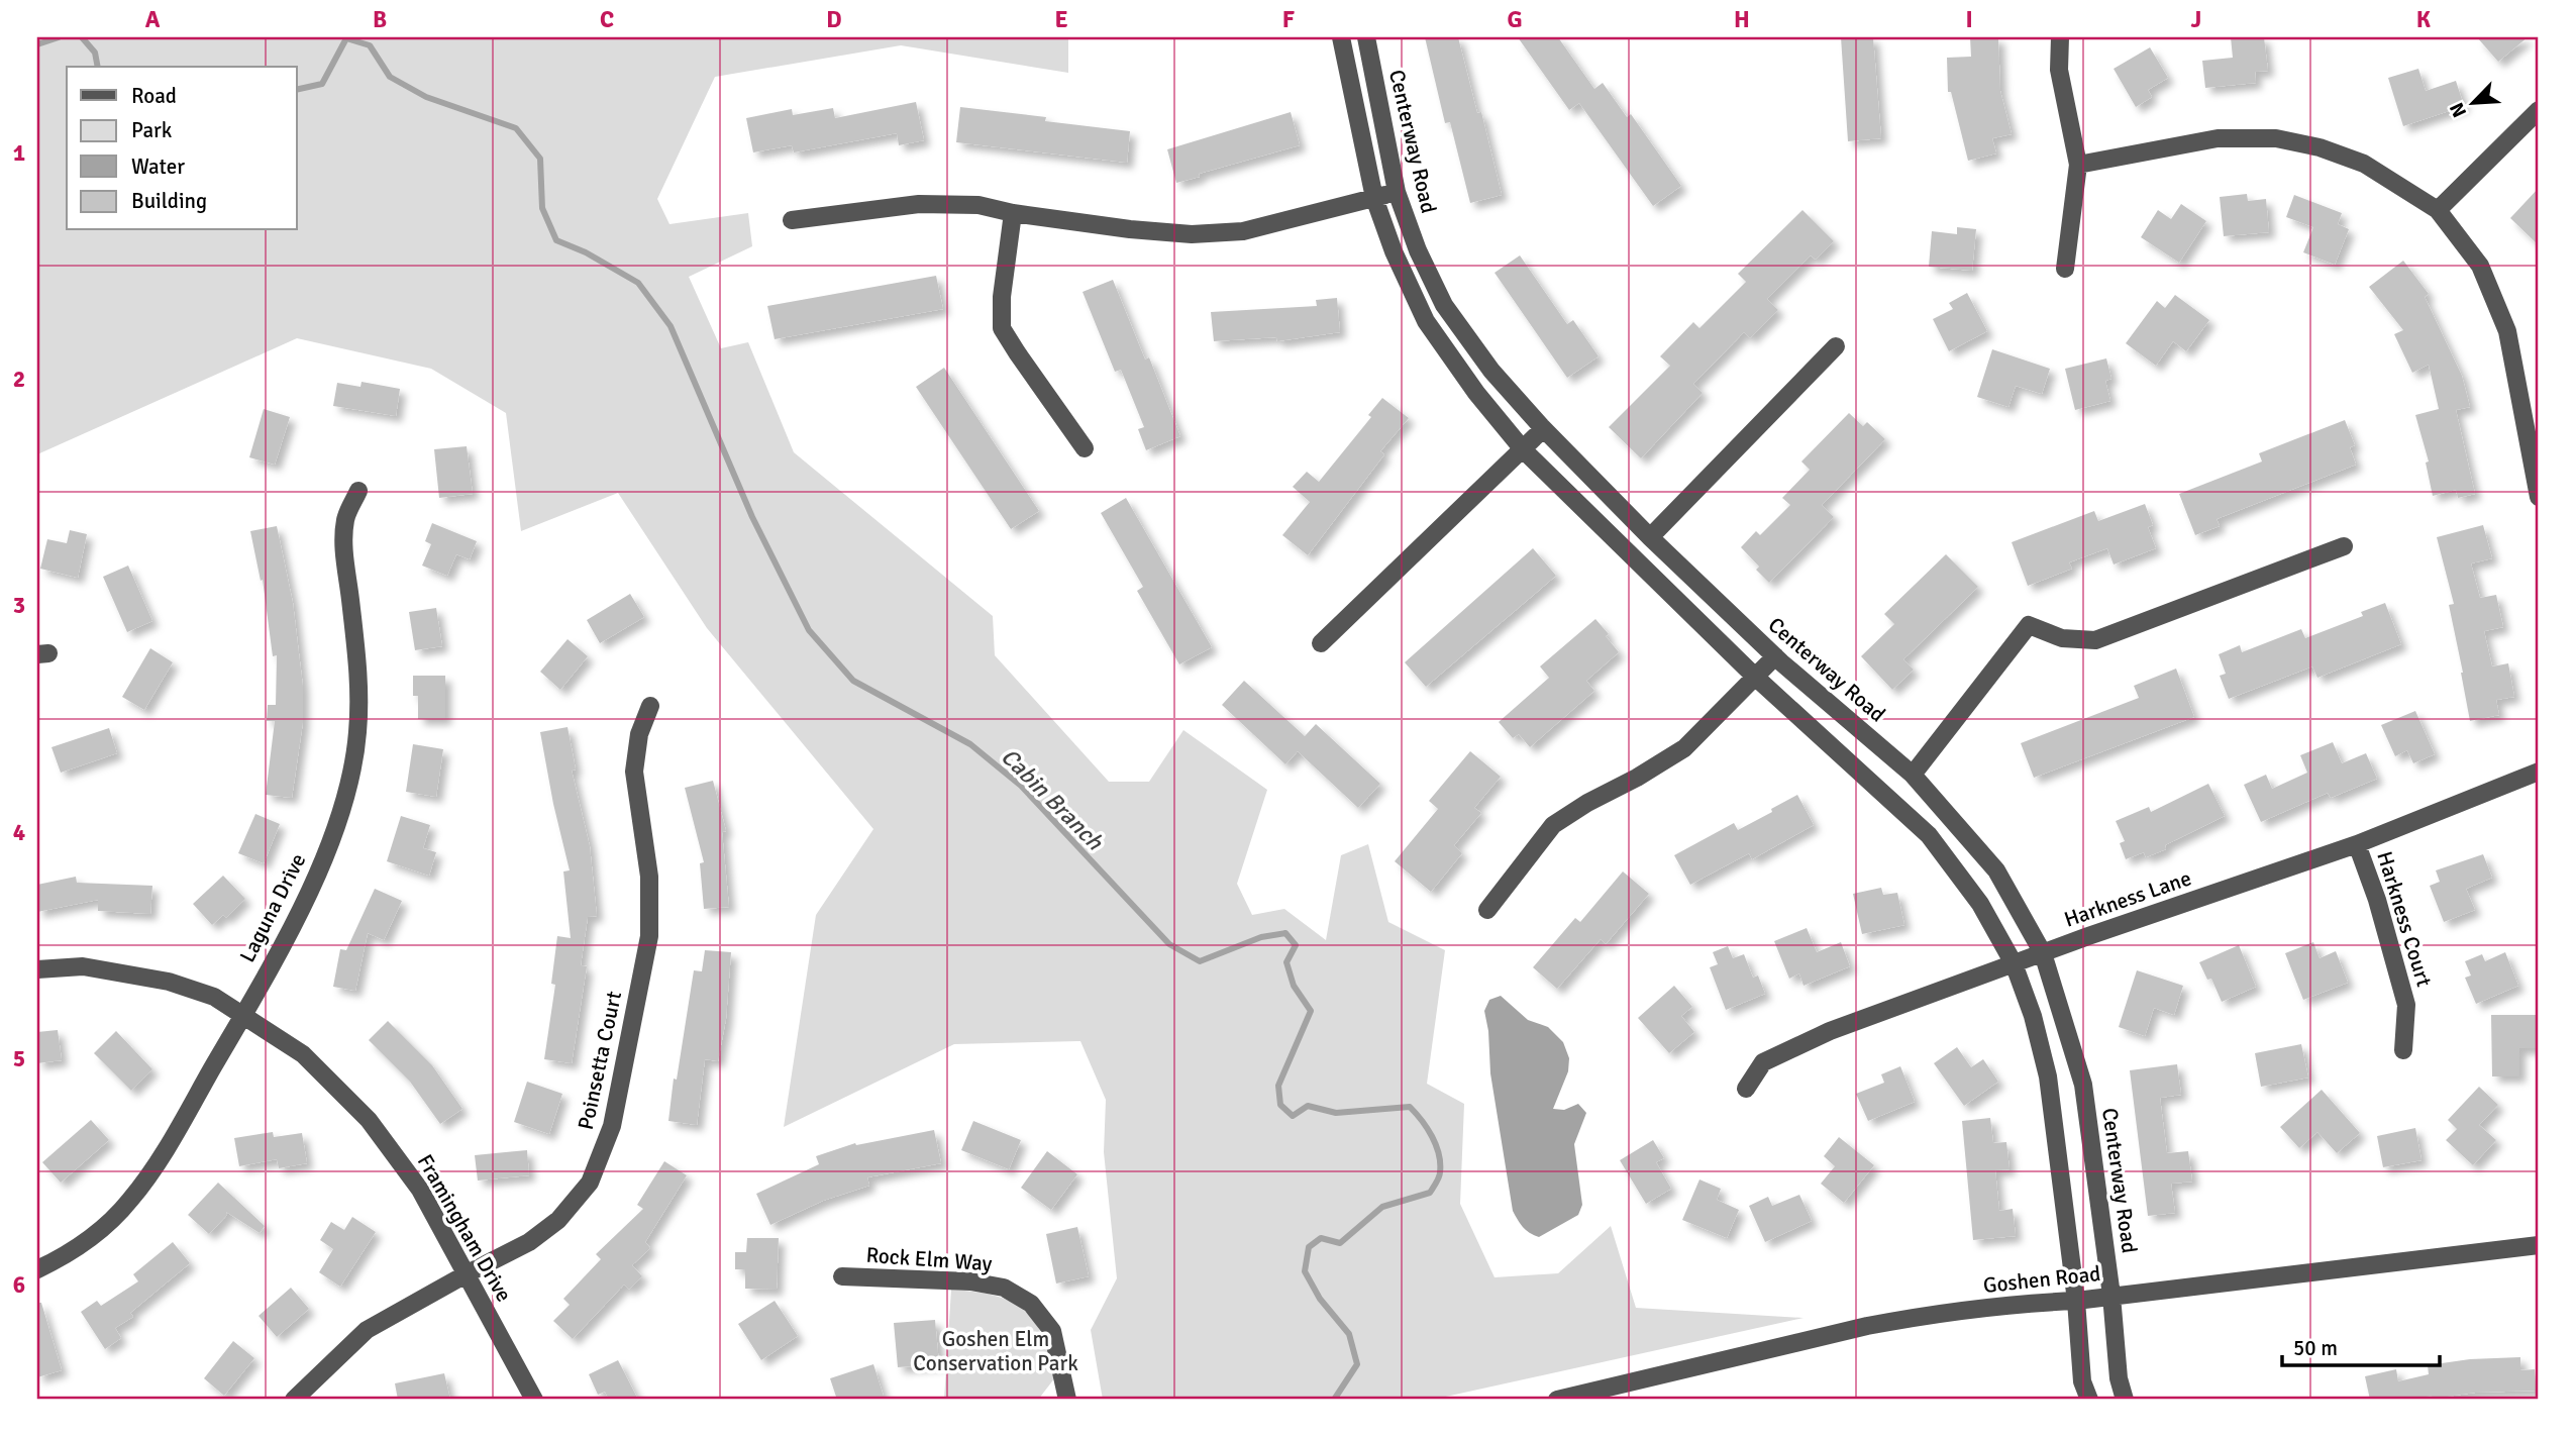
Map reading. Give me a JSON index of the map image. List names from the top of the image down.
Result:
{
  "streets": {
    "street": [
      "Centerway Road",
      "Harkness Lane",
      "Laguna Drive",
      "Harkness Court",
      "Poinsetta Court",
      "Framingham Drive",
      "Rock Elm Way",
      "Goshen Road"
    ]
  },
  "crossings": [
    ["Centerway Road", "Harkness Lane"],
    ["Centerway Road", "Goshen Road"],
    ["Harkness Lane", "Harkness Court"],
    ["Laguna Drive", "Framingham Drive"],
    ["Poinsetta Court", "Framingham Drive"]
  ],
  "water": ["Cabin Branch"],
  "parks": ["Goshen Elm Conservation Park"],
  "legend": [
    "Road",
    "Park",
    "Water",
    "Building"
  ],
  "scale_bar": "50 m",
  "north": "bottom left",
  "grid": {
    "columns": [
      "A",
      "B",
      "C",
      "D",
      "E",
      "F",
      "G",
      "H",
      "I",
      "J",
      "K"
    ],
    "rows": [
      "1",
      "2",
      "3",
      "4",
      "5",
      "6"
    ]
  }
}
